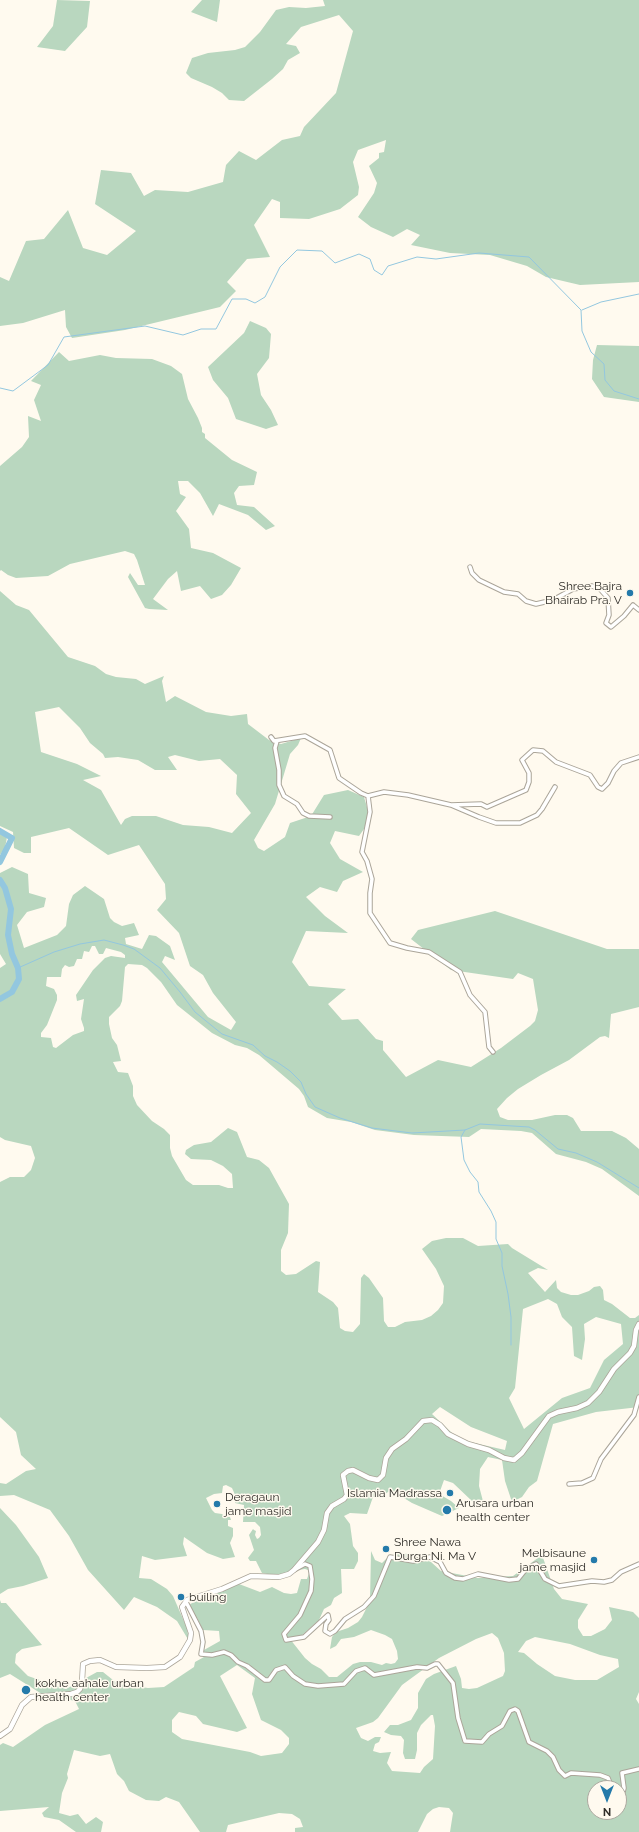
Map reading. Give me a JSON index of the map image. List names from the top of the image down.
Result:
{
  "places": [
    "Shree Bajra Bhairab Pra. V",
    "Islamia Madrassa",
    "Deragaun jame masjid",
    "Arusara urban health center",
    "Shree Nawa Durga Ni. Ma V",
    "Melbisaune jame masjid",
    "builing",
    "kokhe aahale urban health center"
  ],
  "north": "bottom"
}
